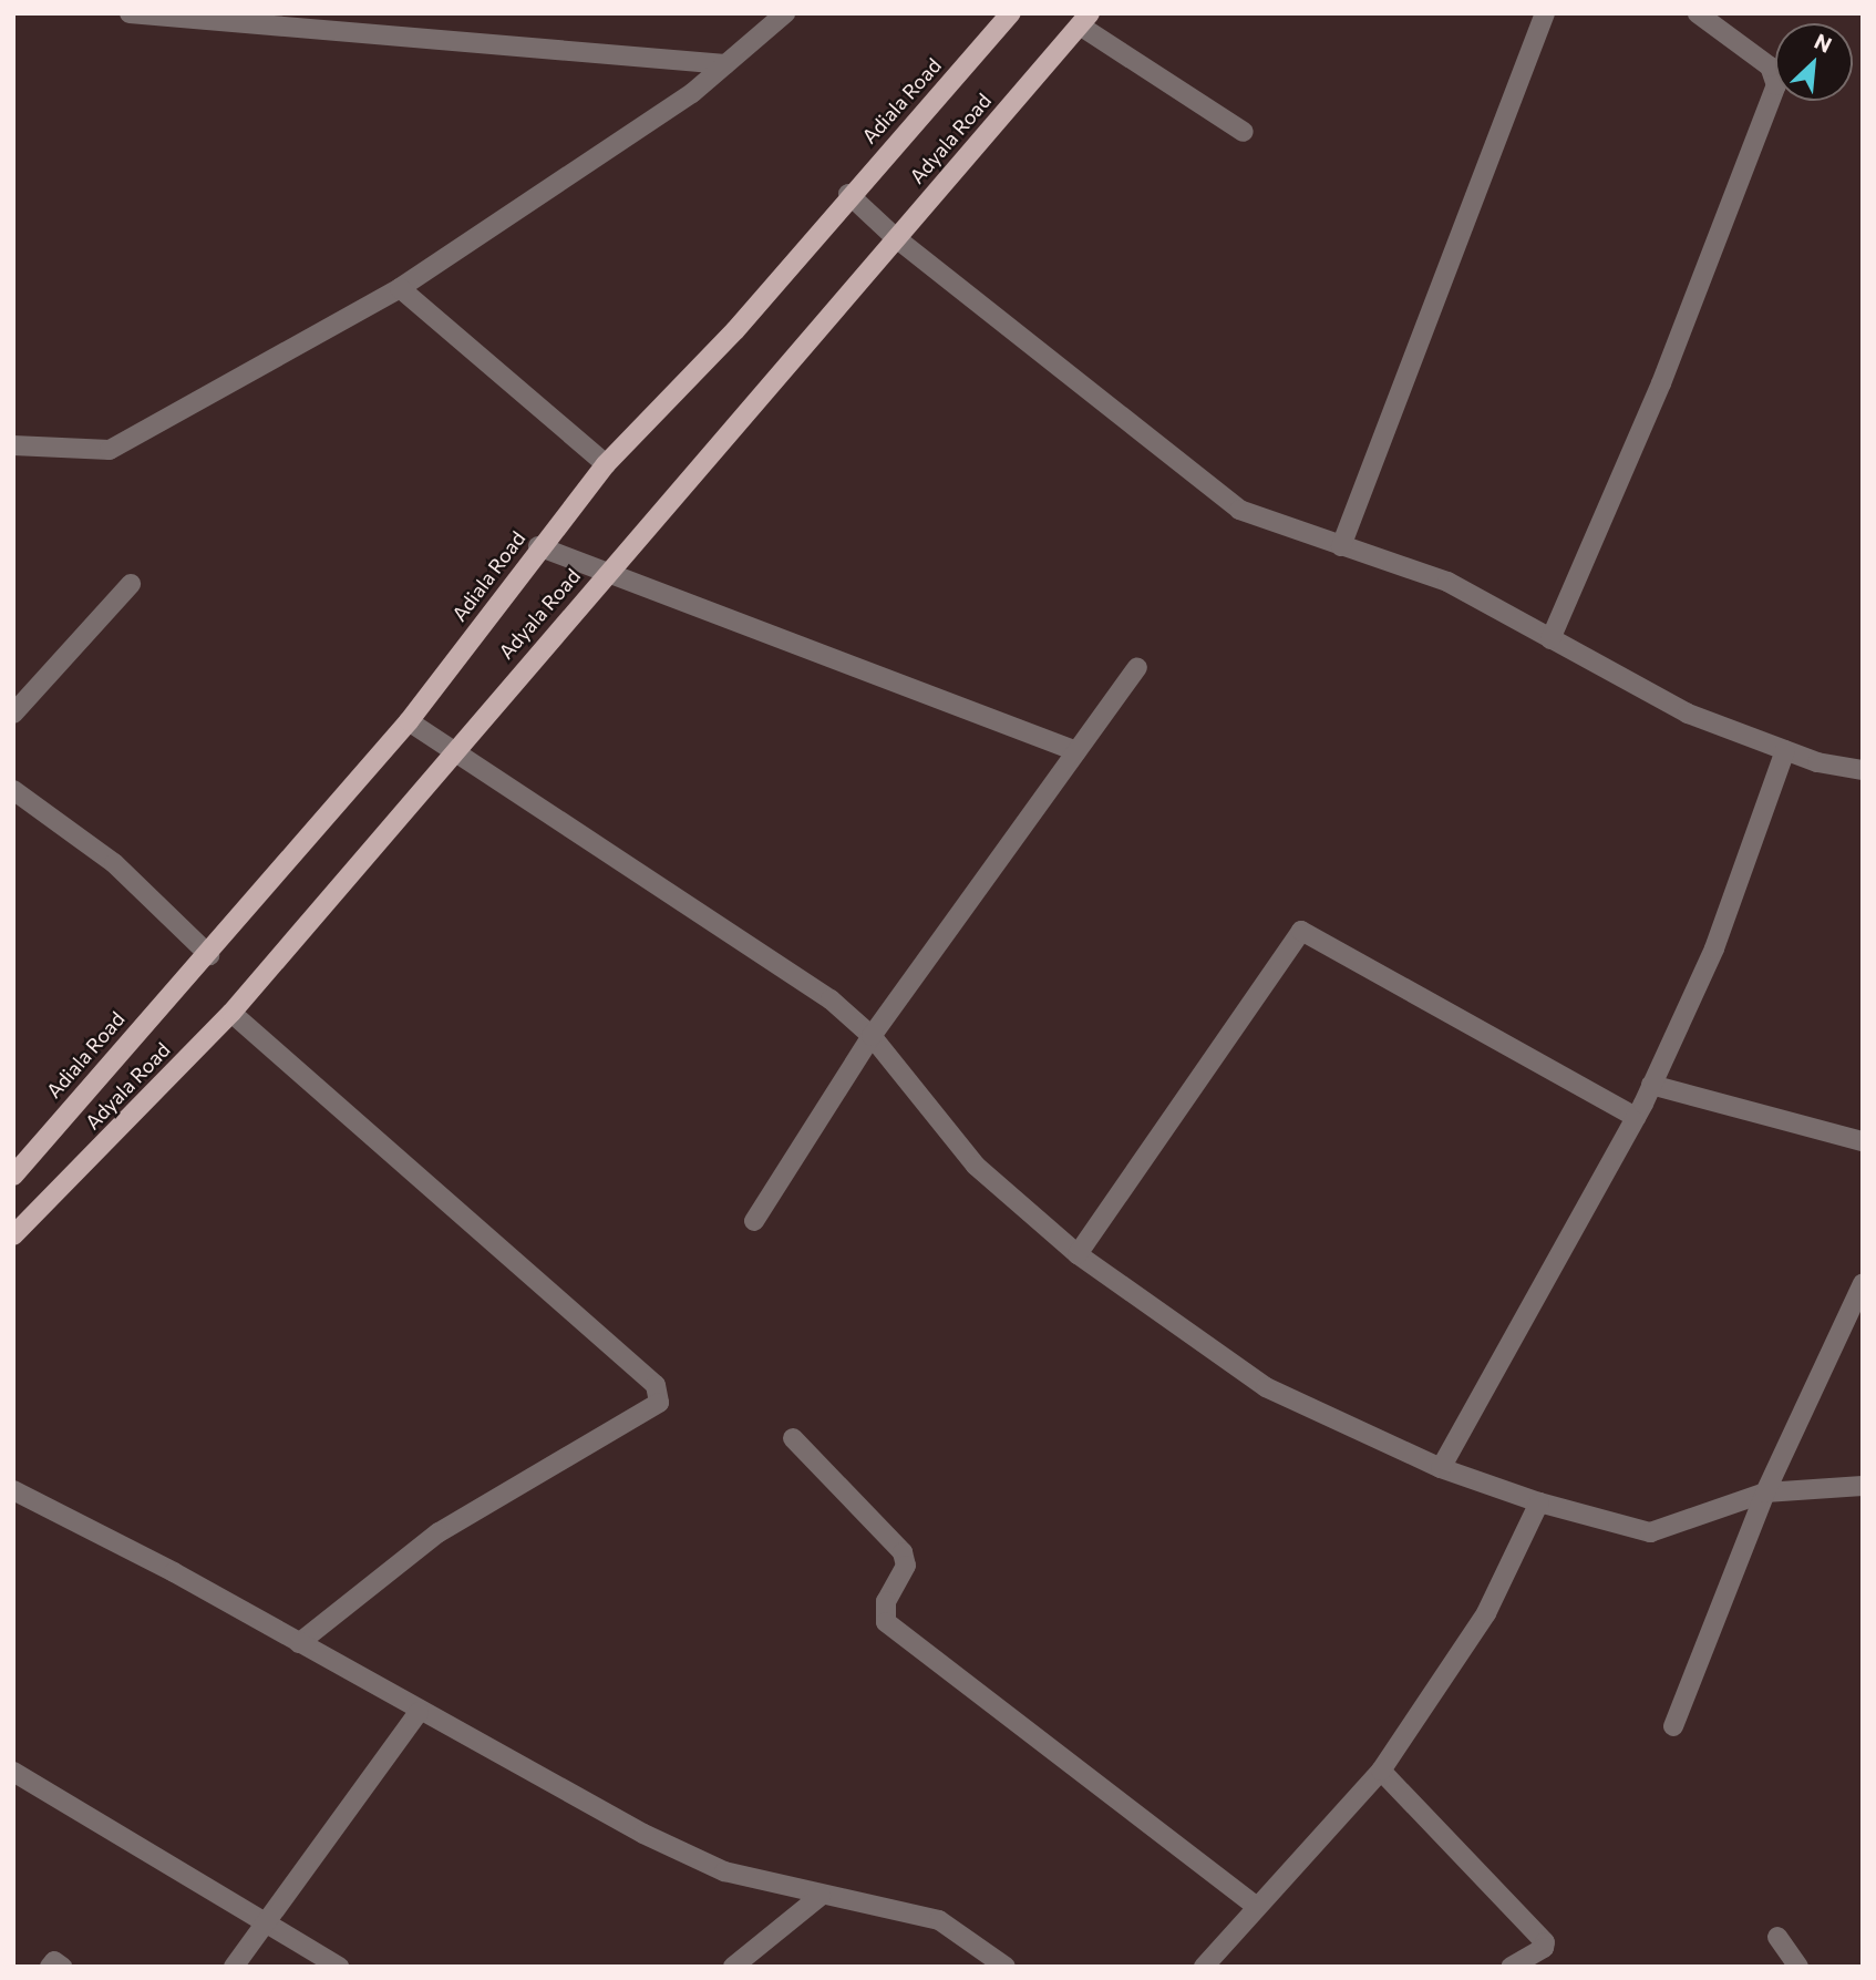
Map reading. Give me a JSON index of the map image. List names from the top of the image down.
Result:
{
  "streets": {
    "main road": ["Adiala Road", "Adyala Road"]
  },
  "north": "top right"
}
